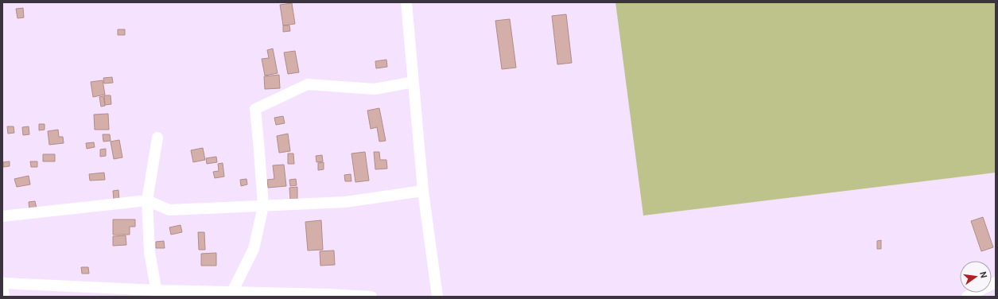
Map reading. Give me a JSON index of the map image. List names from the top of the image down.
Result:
{
  "north": "right"
}
